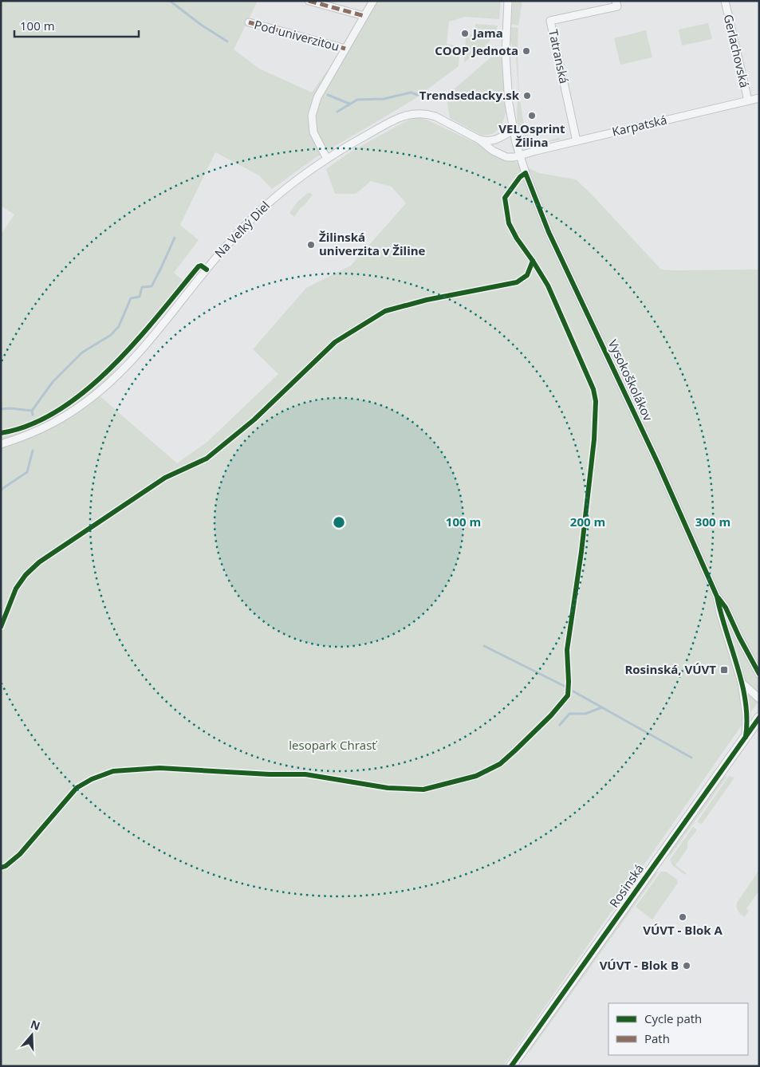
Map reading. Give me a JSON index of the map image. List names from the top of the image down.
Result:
{
  "streets": {
    "street": [
      "Pod univerzitou",
      "Gerlachovská",
      "Tatranská",
      "Karpatská",
      "Na Veľký Diel",
      "Vysokoškolákov",
      "Rosinská"
    ]
  },
  "crossings": [
    ["Pod univerzitou", "Na Veľký Diel"],
    ["Gerlachovská", "Karpatská"],
    ["Tatranská", "Karpatská"],
    ["Karpatská", "Na Veľký Diel"],
    ["Karpatská", "Vysokoškolákov"],
    ["Na Veľký Diel", "Vysokoškolákov"],
    ["Vysokoškolákov", "Rosinská"]
  ],
  "parks": ["lesopark Chrasť"],
  "places": {
    "other": [
      "Jama",
      "COOP Jednota",
      "Trendsedacky.sk",
      "VELOsprint Žilina",
      "Žilinská univerzita v Žiline",
      "VÚVT - Blok A",
      "VÚVT - Blok B"
    ],
    "transit": ["Rosinská, VÚVT"]
  },
  "legend": ["Cycle path", "Path"],
  "scale_bar": "100 m",
  "north": "top",
  "rings": ["100 m", "200 m", "300 m"]
}
